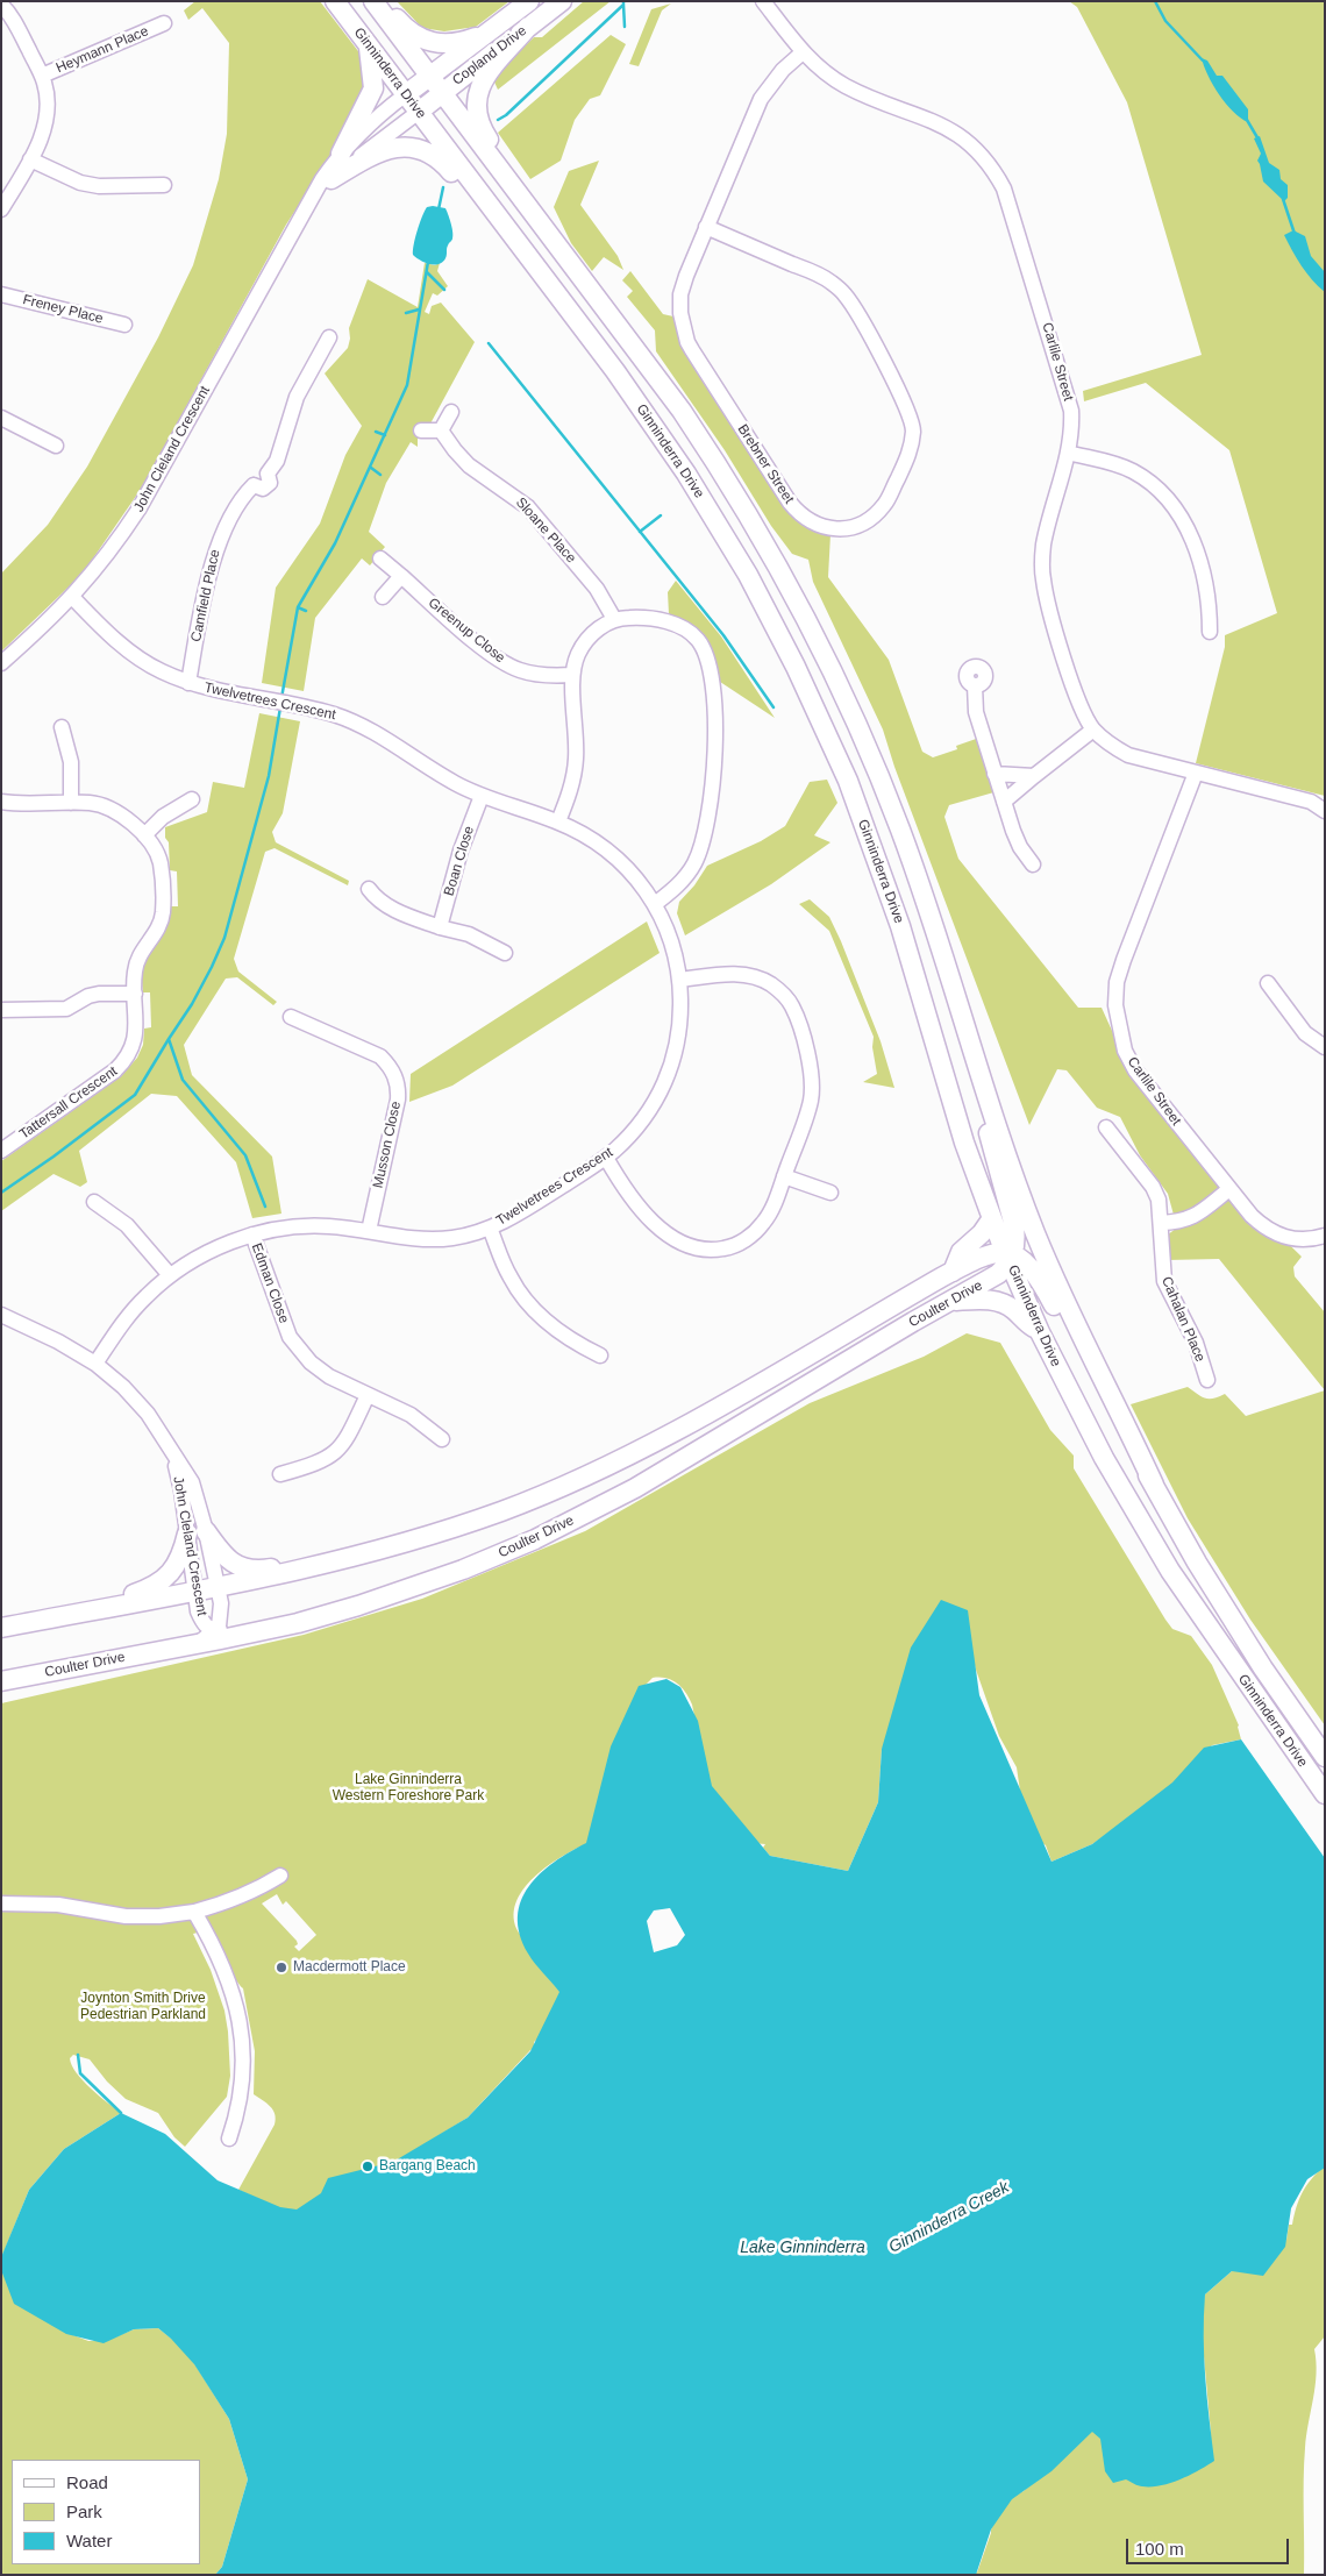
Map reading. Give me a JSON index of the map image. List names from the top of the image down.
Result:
{
  "streets": {
    "main road": ["Copland Drive", "Ginninderra Drive", "Coulter Drive"],
    "street": [
      "Heymann Place",
      "Freney Place",
      "Carlile Street",
      "John Cleland Crescent",
      "Brebner Street",
      "Sloane Place",
      "Camfield Place",
      "Greenup Close",
      "Twelvetrees Crescent",
      "Boan Close",
      "Tattersall Crescent",
      "Musson Close",
      "Edman Close",
      "Cahalan Place"
    ]
  },
  "crossings": [
    ["Copland Drive", "Ginninderra Drive"],
    ["Copland Drive", "John Cleland Crescent"],
    ["Ginninderra Drive", "John Cleland Crescent"],
    ["Ginninderra Drive", "Coulter Drive"],
    ["Carlile Street", "Brebner Street"],
    ["John Cleland Crescent", "Twelvetrees Crescent"],
    ["John Cleland Crescent", "Coulter Drive"],
    ["Camfield Place", "Twelvetrees Crescent"],
    ["Twelvetrees Crescent", "Boan Close"],
    ["Twelvetrees Crescent", "Musson Close"],
    ["Twelvetrees Crescent", "Edman Close"]
  ],
  "water": ["Ginninderra Creek", "Lake Ginninderra"],
  "parks": ["Lake Ginninderra Western Foreshore Park", "Joynton Smith Drive Pedestrian Parkland"],
  "places": ["Macdermott Place", "Bargang Beach"],
  "legend": ["Road", "Park", "Water"],
  "scale_bar": "100 m"
}
